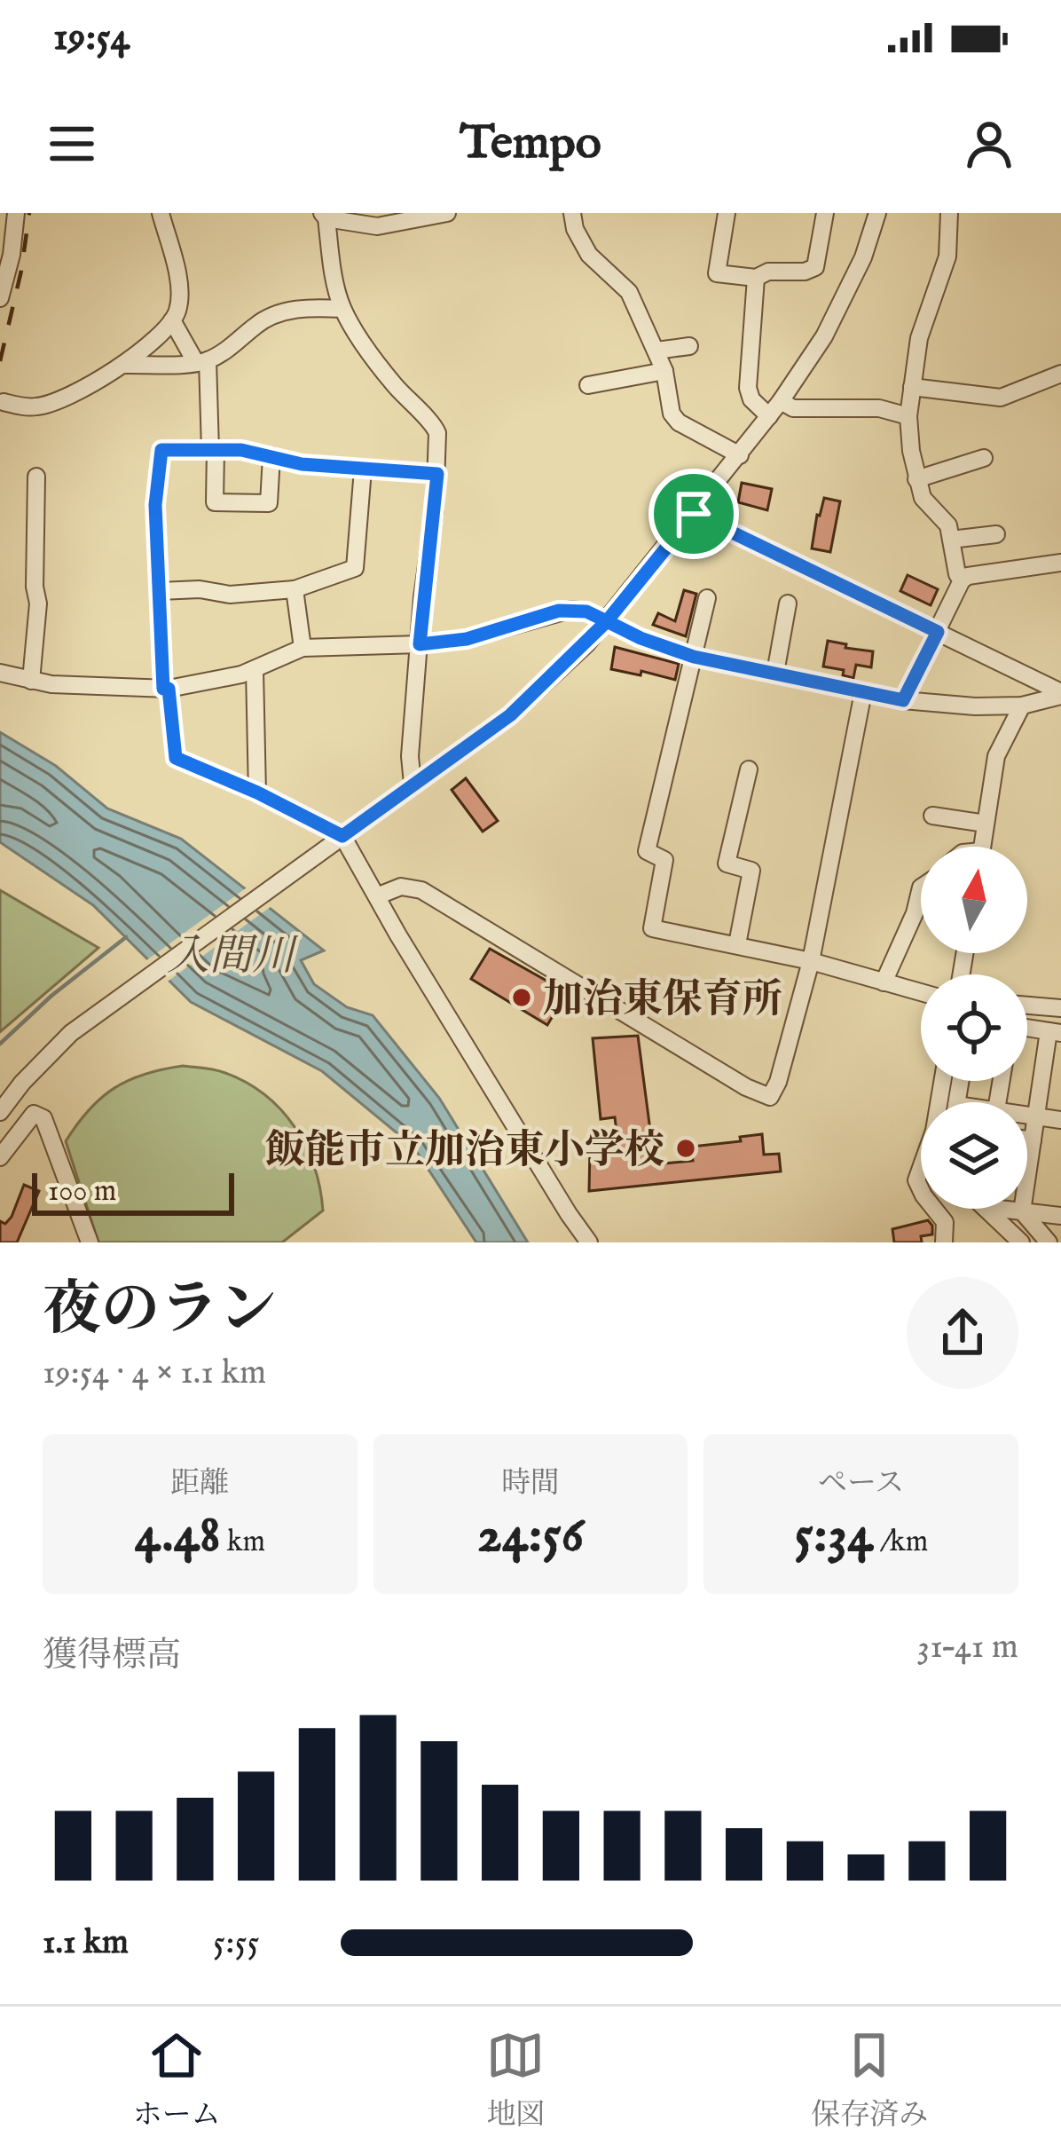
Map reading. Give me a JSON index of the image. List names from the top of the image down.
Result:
{
  "water": ["入間川"],
  "places": ["加治東保育所", "飯能市立加治東小学校"],
  "scale_bar": "100 m",
  "north": "top",
  "page": {
    "status": "19:54",
    "header": "Tempo",
    "scale": "100 m",
    "heading": ["夜のラン", "19:54 · 4 × 1.1 km"],
    "stats": [
      ["距離", "4.48 km"],
      ["時間", "24:56"],
      ["ペース", "5:34 /km"]
    ],
    "chart": ["獲得標高", "31–41 m"],
    "list": [
      {
        "name": "1.1 km",
        "note": "5:55"
      }
    ],
    "tabs": ["ホーム", "地図", "保存済み"]
  }
}
